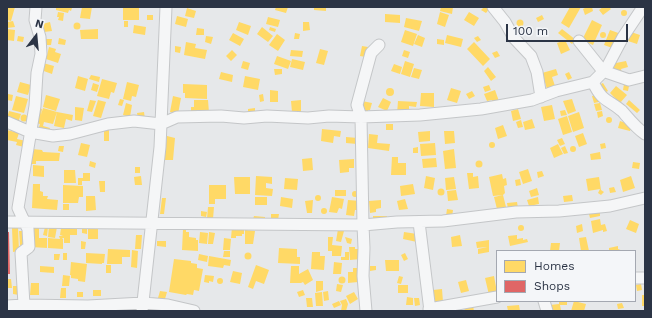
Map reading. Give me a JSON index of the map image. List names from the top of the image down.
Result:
{
  "legend": ["Homes", "Shops"],
  "scale_bar": "100 m",
  "north": "top"
}
